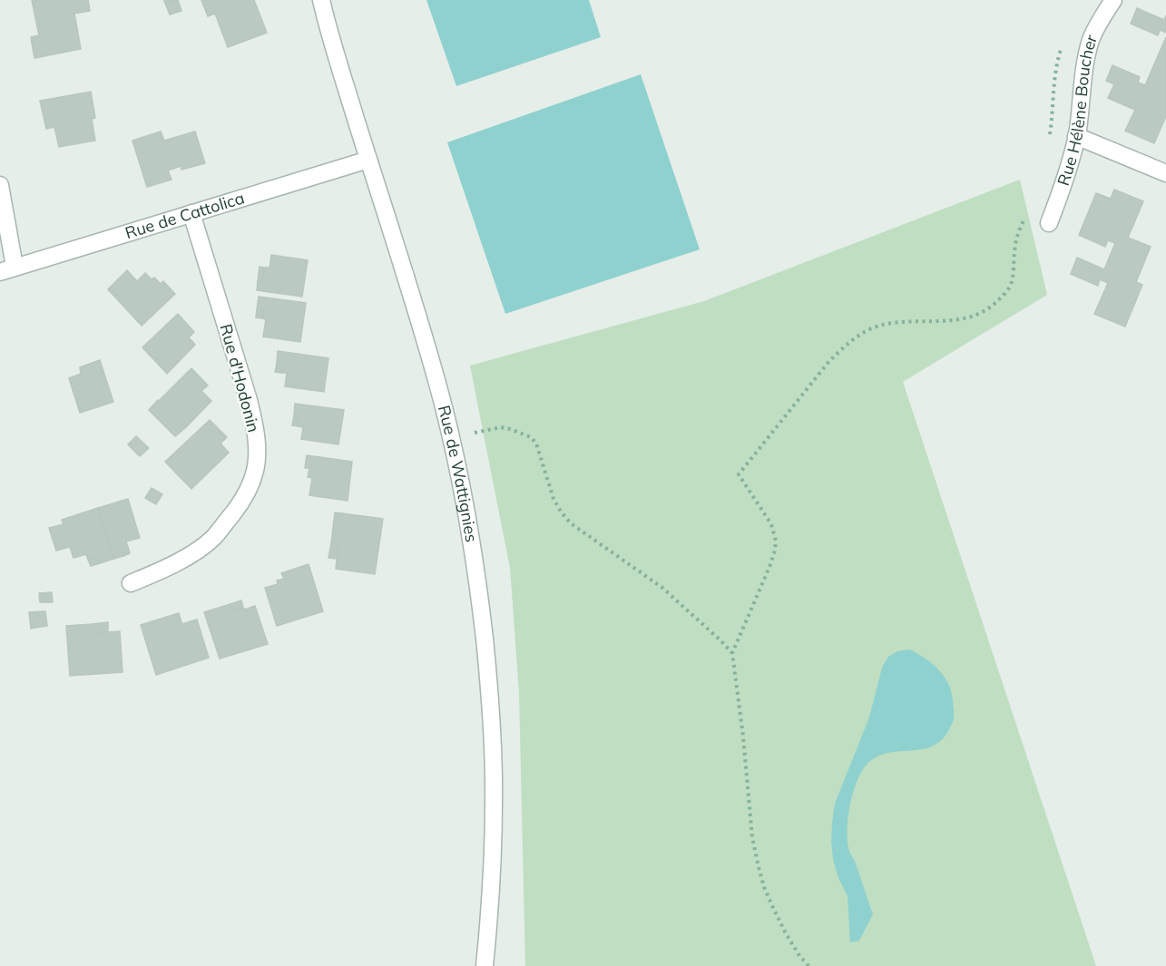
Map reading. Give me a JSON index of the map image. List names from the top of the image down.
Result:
{
  "streets": {
    "street": [
      "Rue Hélène Boucher",
      "Rue de Cattolica",
      "Rue d'Hodonin",
      "Rue de Wattignies"
    ]
  },
  "crossings": [
    ["Rue de Cattolica", "Rue d'Hodonin"],
    ["Rue de Cattolica", "Rue de Wattignies"]
  ]
}
